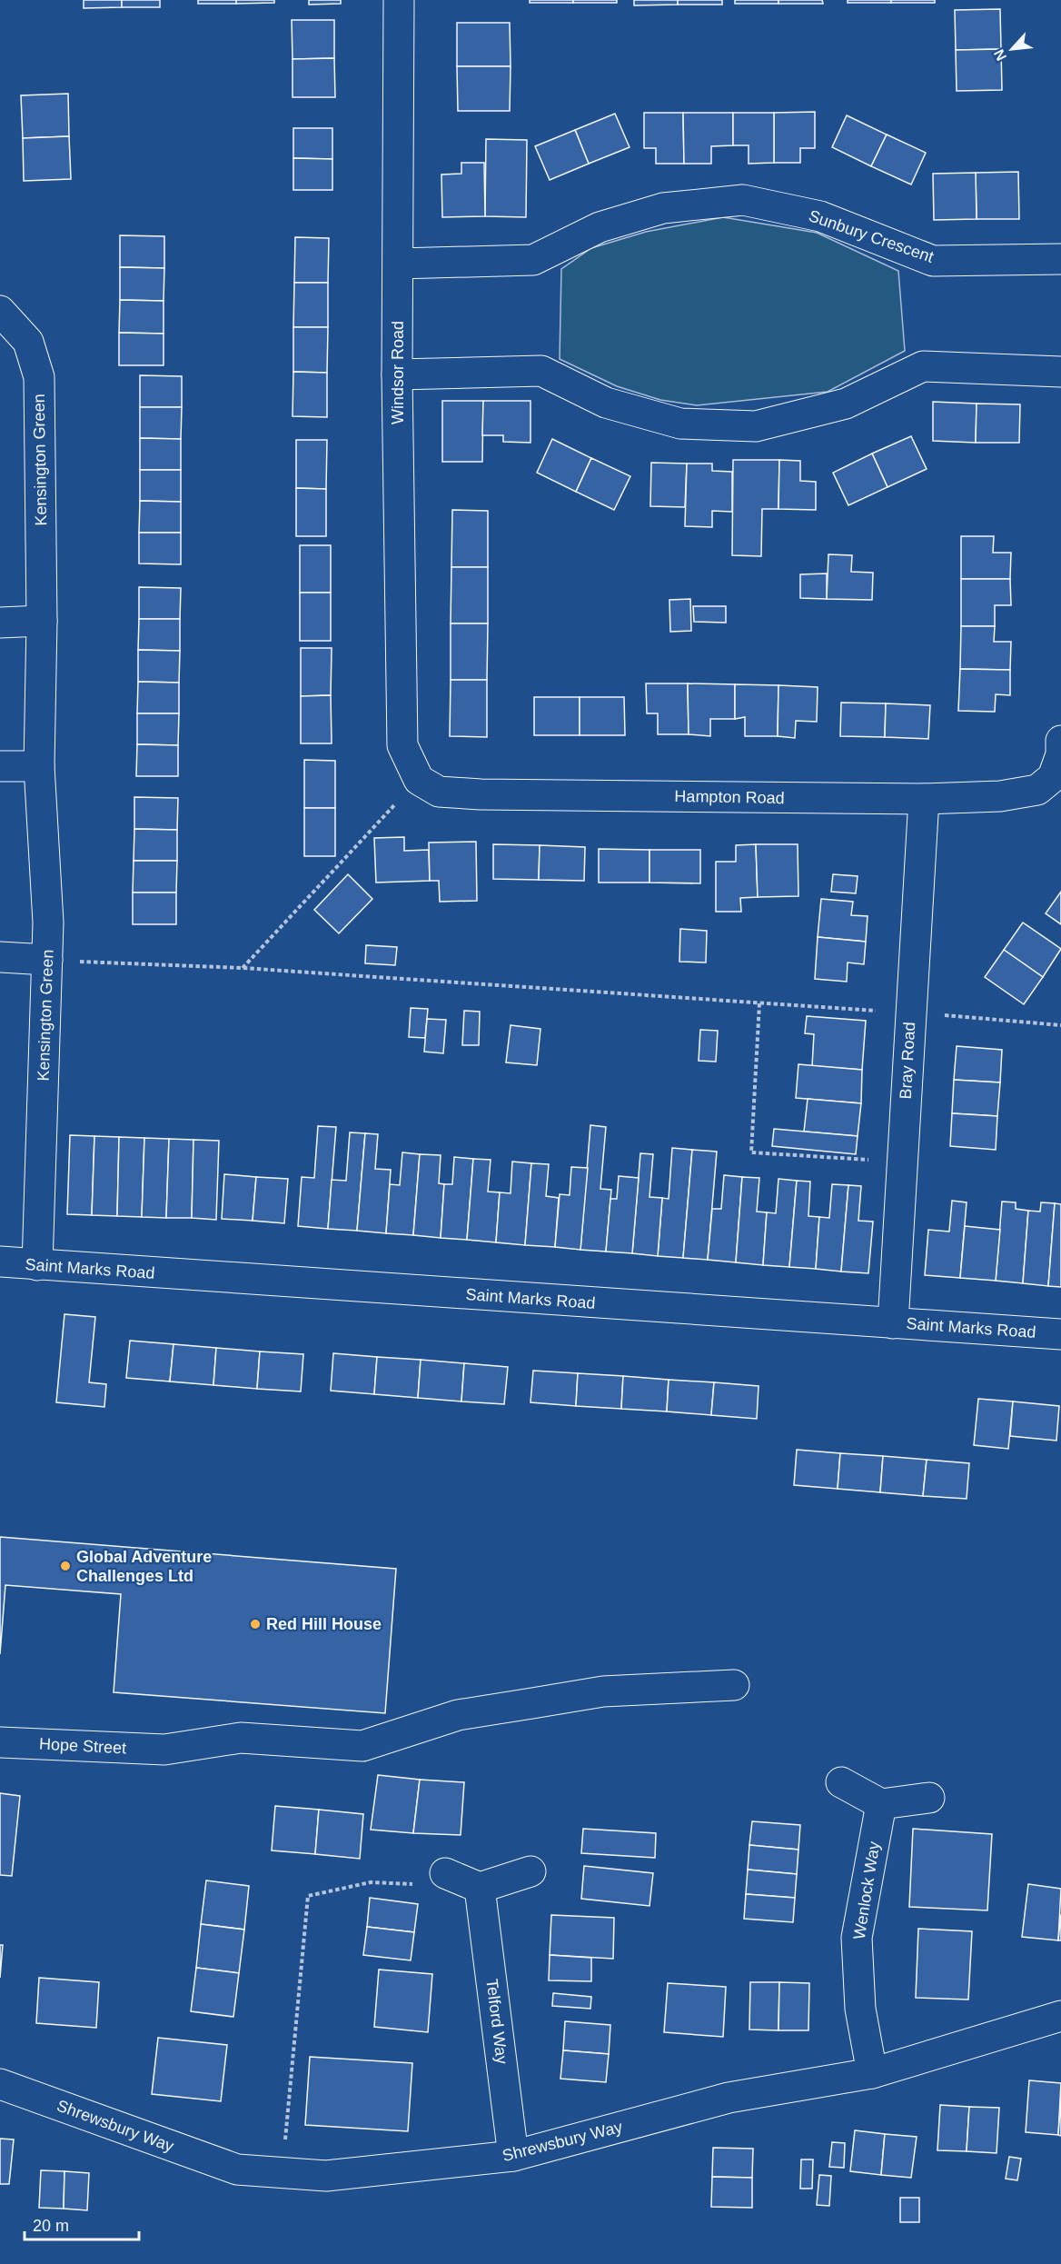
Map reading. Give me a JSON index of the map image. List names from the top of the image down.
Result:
{
  "streets": {
    "street": [
      "Sunbury Crescent",
      "Windsor Road",
      "Kensington Green",
      "Hampton Road",
      "Bray Road",
      "Saint Marks Road",
      "Hope Street",
      "Wenlock Way",
      "Telford Way",
      "Shrewsbury Way"
    ]
  },
  "crossings": [
    ["Sunbury Crescent", "Windsor Road"],
    ["Windsor Road", "Hampton Road"],
    ["Kensington Green", "Saint Marks Road"],
    ["Hampton Road", "Bray Road"],
    ["Bray Road", "Saint Marks Road"],
    ["Wenlock Way", "Shrewsbury Way"],
    ["Telford Way", "Shrewsbury Way"]
  ],
  "places": ["Global Adventure Challenges Ltd", "Red Hill House"],
  "scale_bar": "20 m",
  "north": "bottom left"
}
